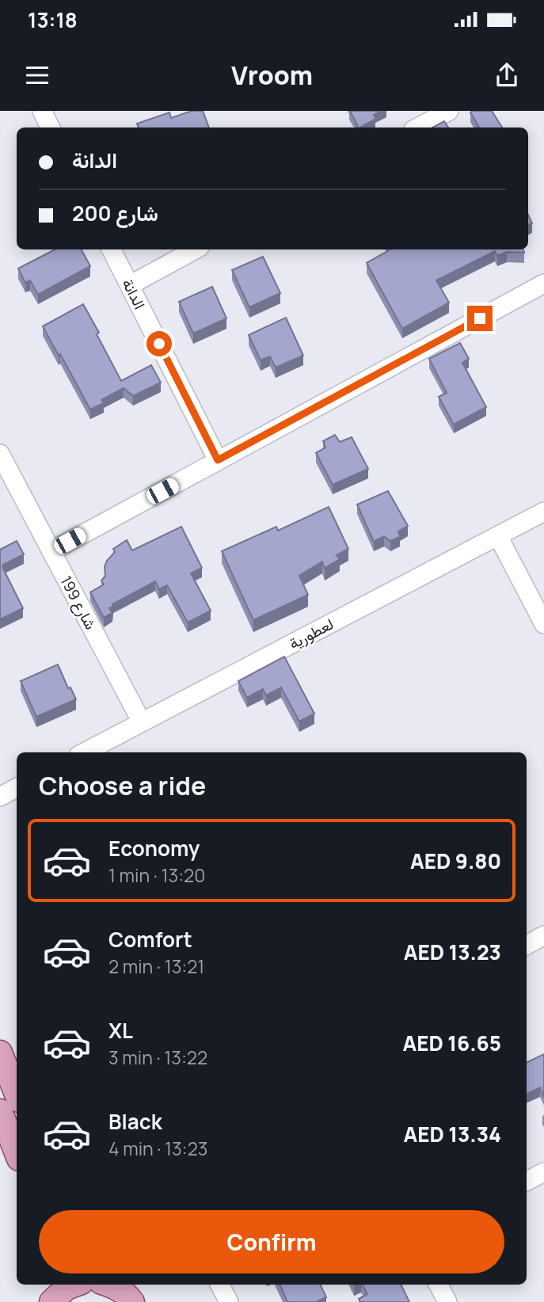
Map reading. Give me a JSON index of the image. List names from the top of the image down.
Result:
{
  "streets": {
    "street": ["الدانة", "شارع 199", "لعطورية"]
  },
  "crossings": [
    ["شارع 199", "لعطورية"]
  ],
  "page": {
    "status": "13:18",
    "header": "Vroom",
    "banner": ["الدانة", "شارع 200"],
    "heading": "Choose a ride",
    "list": [
      {
        "name": "Economy",
        "note": "1 min · 13:20",
        "value": "AED 9.80"
      },
      {
        "name": "Comfort",
        "note": "2 min · 13:21",
        "value": "AED 13.23"
      },
      {
        "name": "XL",
        "note": "3 min · 13:22",
        "value": "AED 16.65"
      },
      {
        "name": "Black",
        "note": "4 min · 13:23",
        "value": "AED 13.34"
      }
    ],
    "buttons": "Confirm"
  }
}
